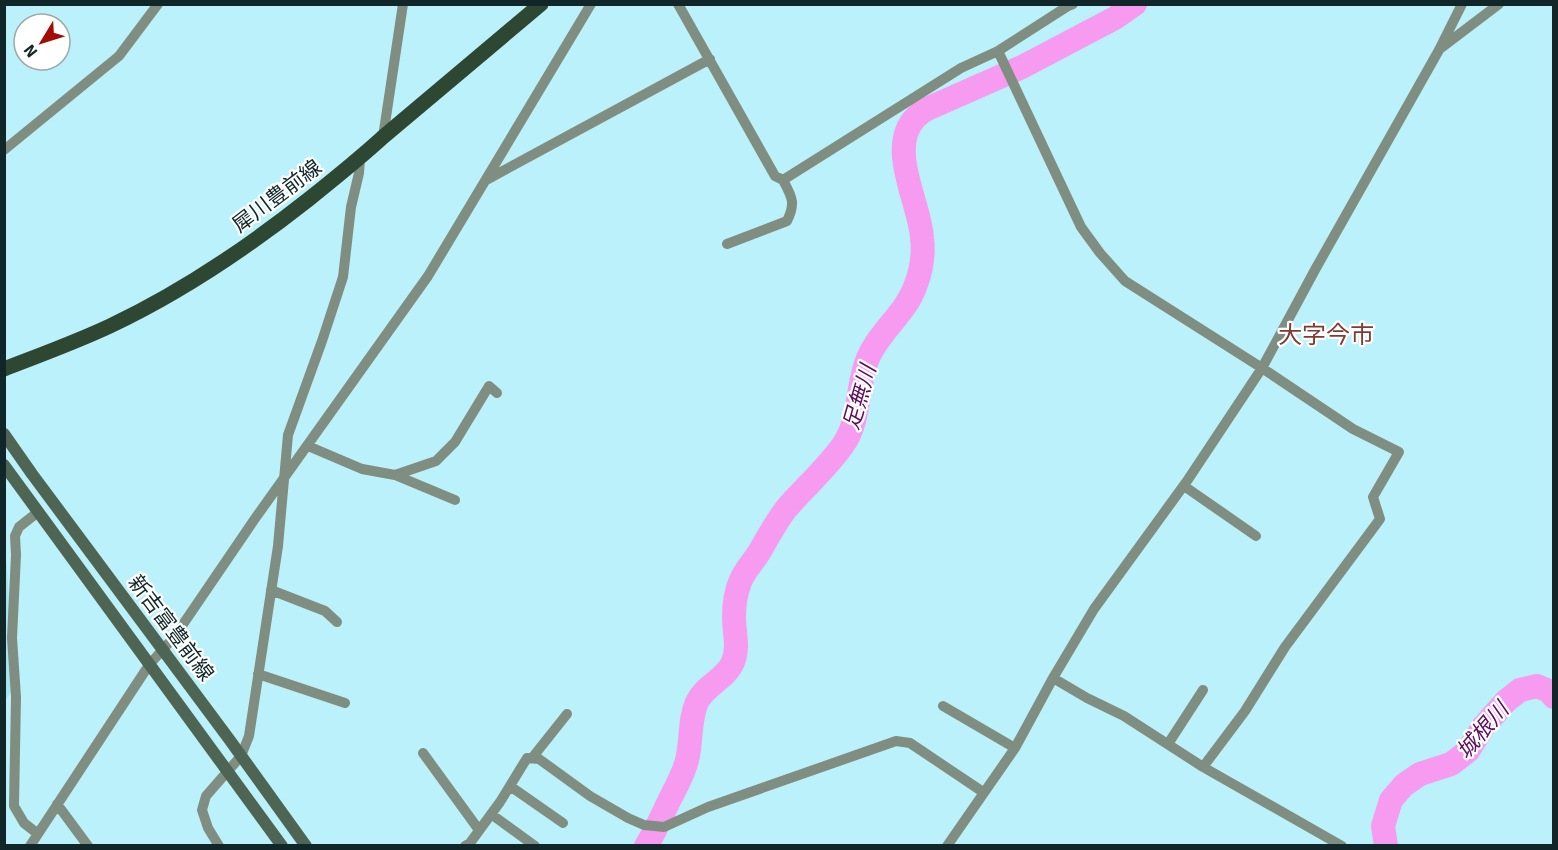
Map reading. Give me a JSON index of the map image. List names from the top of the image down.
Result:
{
  "streets": {
    "main road": ["犀川豊前線", "新吉富豊前線"]
  },
  "districts": ["大字今市"],
  "water": ["足無川", "城根川"],
  "north": "bottom left"
}
